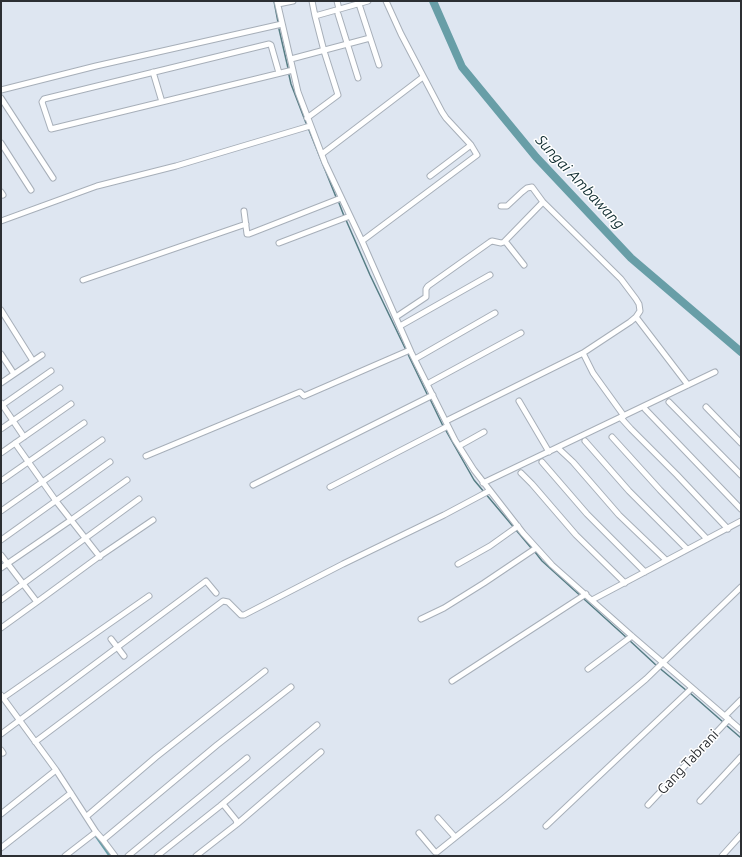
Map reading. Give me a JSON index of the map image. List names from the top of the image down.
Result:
{
  "streets": {
    "street": ["Gang Tabrani"]
  },
  "water": ["Sungai Ambawang"]
}
